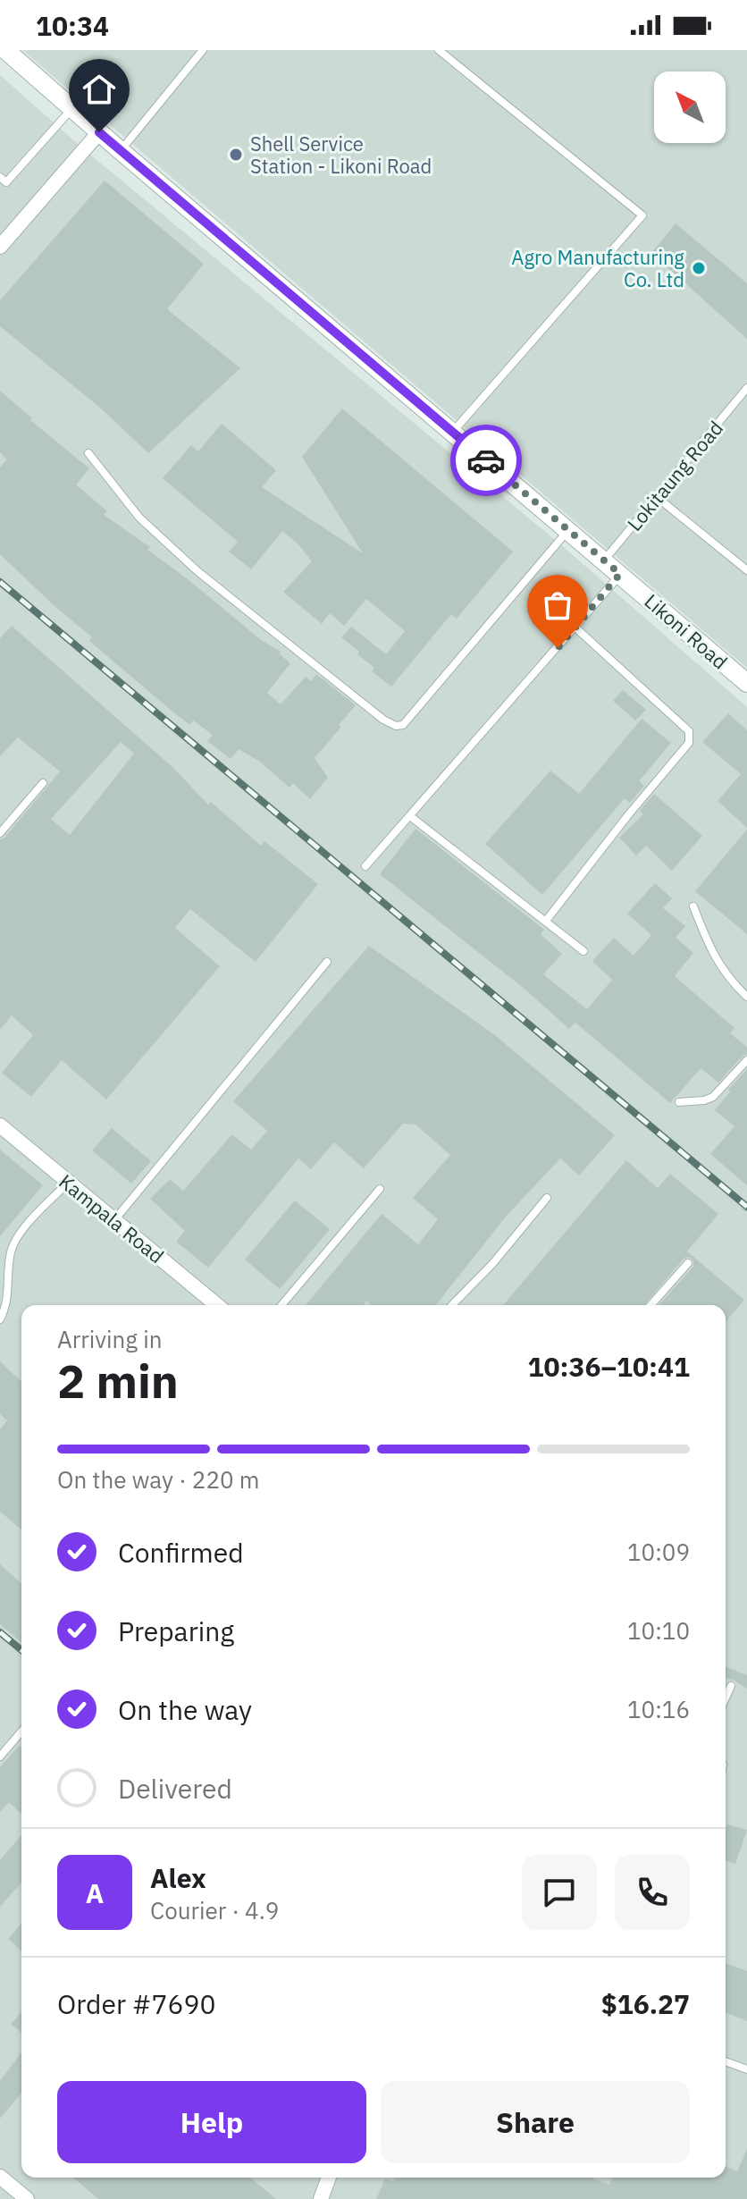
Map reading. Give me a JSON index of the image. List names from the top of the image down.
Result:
{
  "streets": {
    "street": ["Likoni Road", "Kampala Road"],
    "lane": ["Lokitaung Road"]
  },
  "crossings": [
    ["Lokitaung Road", "Likoni Road"]
  ],
  "places": ["Shell Service Station - Likoni Road", "Agro Manufacturing Co. Ltd"],
  "north": "top left",
  "page": {
    "status": "10:34",
    "heading": ["2 min", "Arriving in", "10:36–10:41"],
    "panel": [
      "Alex",
      "Courier · 4.9",
      "Order #7690",
      "$16.27"
    ],
    "bar": "On the way · 220 m",
    "list": [
      ["Confirmed", "10:09"],
      ["Preparing", "10:10"],
      ["On the way", "10:16"],
      "Delivered"
    ],
    "round": "A",
    "buttons": ["Help", "Share"]
  }
}
